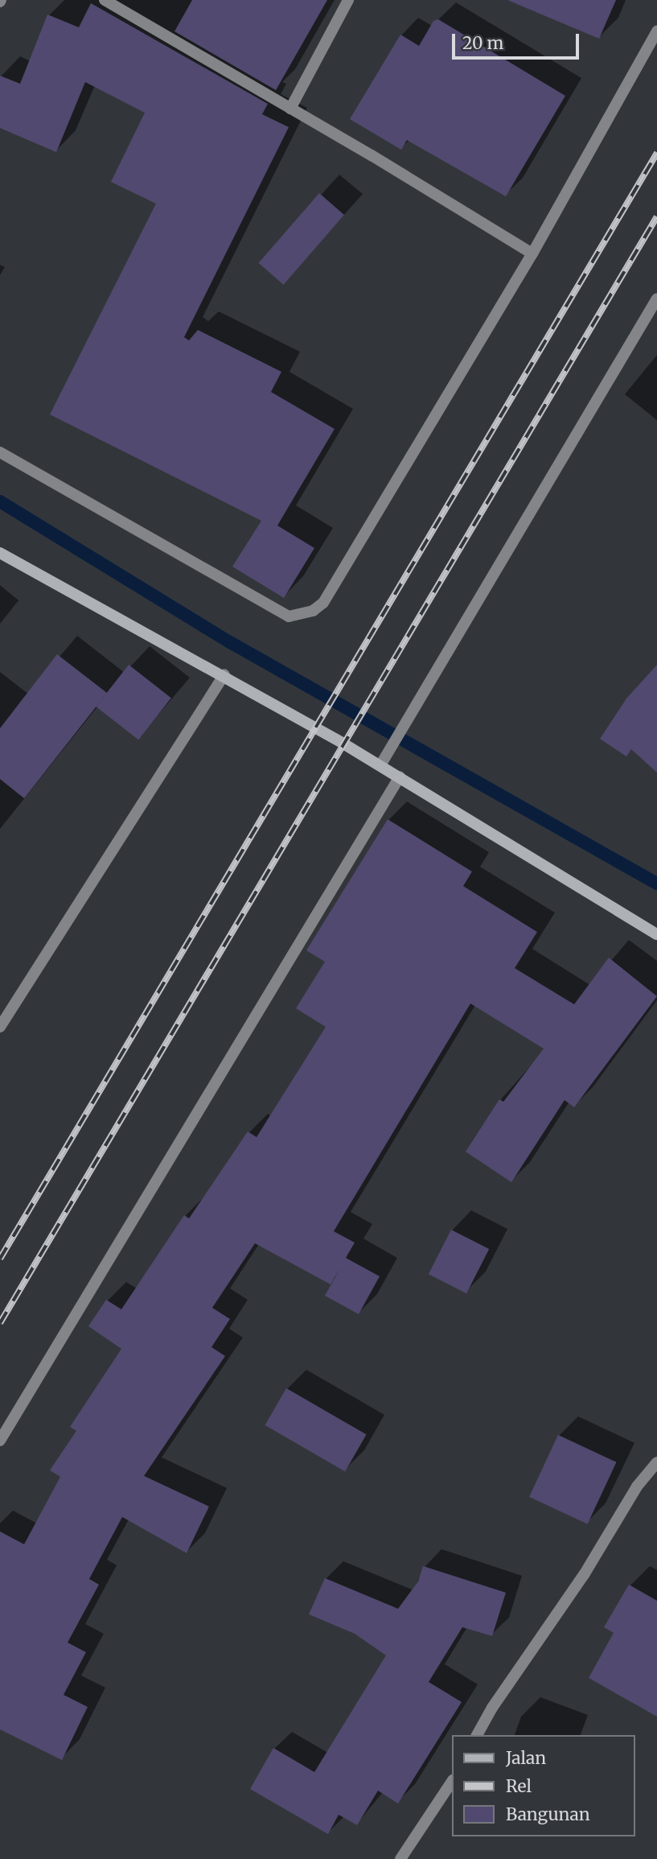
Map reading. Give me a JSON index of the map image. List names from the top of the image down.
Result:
{
  "legend": ["Jalan", "Rel", "Bangunan"],
  "scale_bar": "20 m"
}
